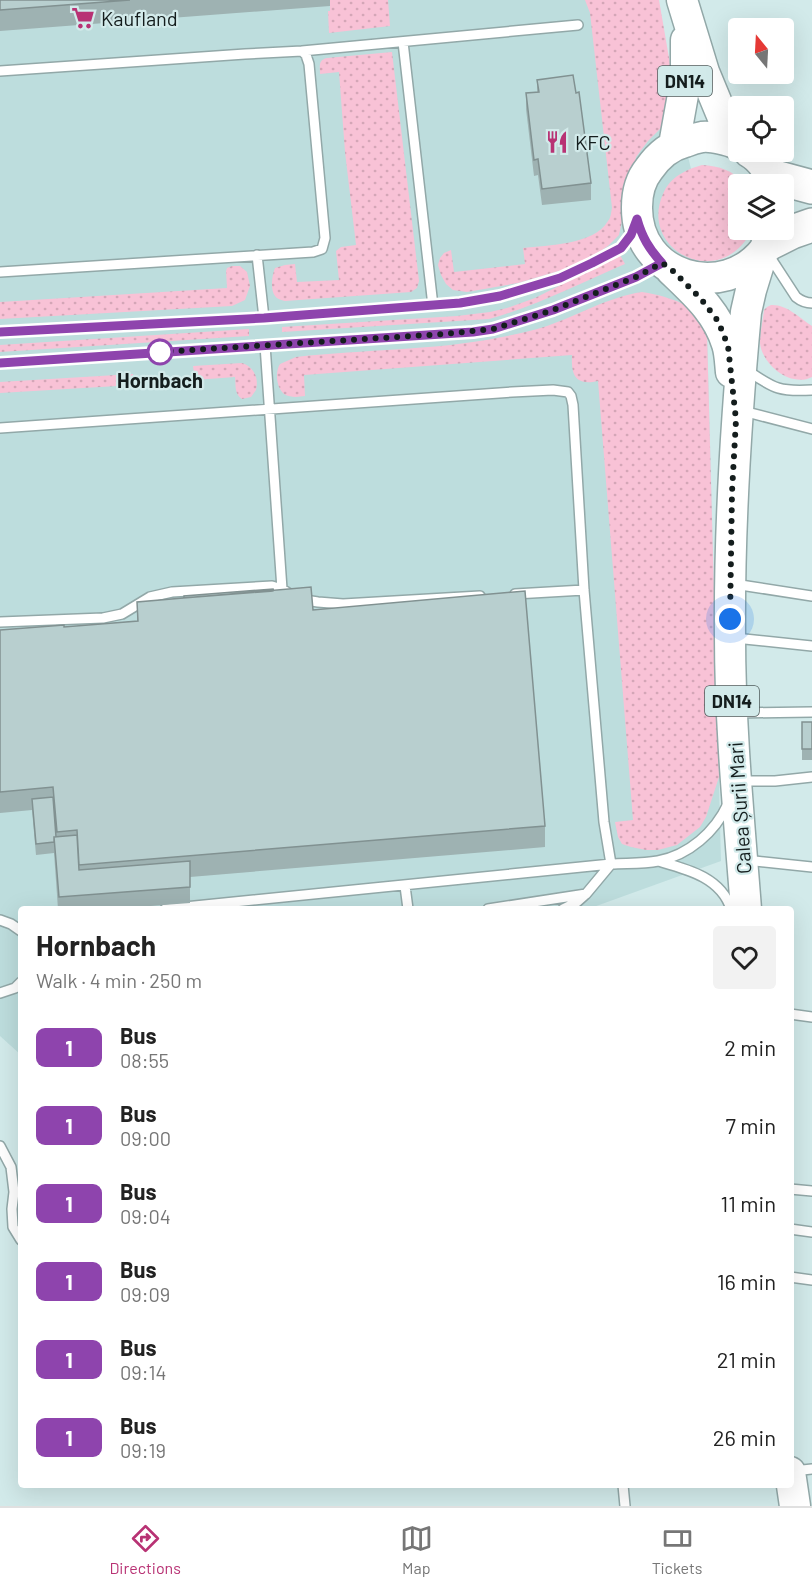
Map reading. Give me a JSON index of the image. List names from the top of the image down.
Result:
{
  "streets": {
    "main road": ["DN14", "Calea Șurii Mari"]
  },
  "places": {
    "supermarket": ["Kaufland"],
    "restaurant": ["KFC"],
    "other": ["Hornbach"]
  },
  "lines": ["bus line 1"],
  "north": "top",
  "page": {
    "heading": ["Hornbach", "Walk · 4 min · 250 m"],
    "list": [
      {
        "mark": "1",
        "name": "Bus",
        "note": "08:55",
        "value": "2 min"
      },
      {
        "mark": "1",
        "name": "Bus",
        "note": "09:00",
        "value": "7 min"
      },
      {
        "mark": "1",
        "name": "Bus",
        "note": "09:04",
        "value": "11 min"
      },
      {
        "mark": "1",
        "name": "Bus",
        "note": "09:09",
        "value": "16 min"
      },
      {
        "mark": "1",
        "name": "Bus",
        "note": "09:14",
        "value": "21 min"
      },
      {
        "mark": "1",
        "name": "Bus",
        "note": "09:19",
        "value": "26 min"
      }
    ],
    "tabs": ["Directions", "Map", "Tickets"]
  }
}
